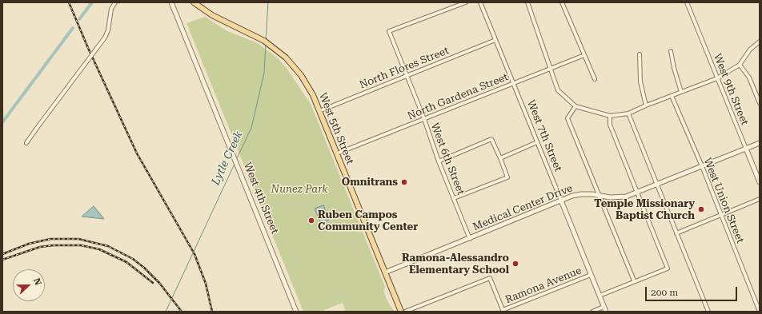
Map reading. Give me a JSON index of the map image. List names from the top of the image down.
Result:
{
  "streets": {
    "main road": ["West 5th Street"],
    "street": [
      "North Flores Street",
      "West 9th Street",
      "North Gardena Street",
      "West 7th Street",
      "West 6th Street",
      "West 4th Street",
      "West Union Street",
      "Medical Center Drive",
      "Ramona Avenue"
    ]
  },
  "crossings": [
    ["North Flores Street", "West 5th Street"],
    ["North Flores Street", "West 7th Street"],
    ["North Flores Street", "West 6th Street"],
    ["West 9th Street", "Medical Center Drive"],
    ["North Gardena Street", "West 5th Street"],
    ["North Gardena Street", "West 7th Street"],
    ["North Gardena Street", "West 6th Street"],
    ["West 5th Street", "Medical Center Drive"],
    ["West 7th Street", "Medical Center Drive"],
    ["West 7th Street", "Ramona Avenue"],
    ["West 6th Street", "Medical Center Drive"],
    ["West Union Street", "Medical Center Drive"]
  ],
  "water": ["Lytle Creek"],
  "parks": ["Nunez Park"],
  "places": [
    "Omnitrans",
    "Temple Missionary Baptist Church",
    "Ruben Campos Community Center",
    "Ramona-Alessandro Elementary School"
  ],
  "scale_bar": "200 m",
  "north": "right"
}
